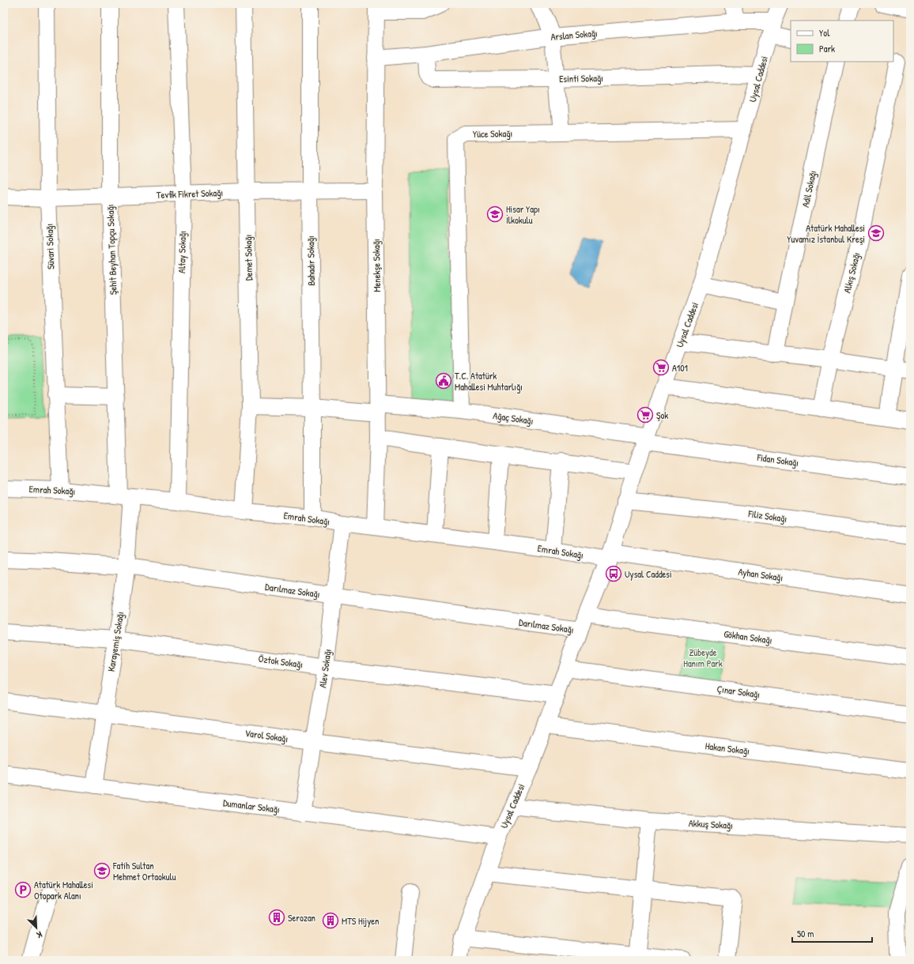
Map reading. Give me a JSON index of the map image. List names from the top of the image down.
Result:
{
  "streets": {
    "street": [
      "Arslan Sokağı",
      "Esinti Sokağı",
      "Uysal Caddesi",
      "Yüce Sokağı",
      "Adil Sokağı",
      "Tevfik Fikret Sokağı",
      "Süvari Sokağı",
      "Şehit Beyhan Topçu Sokağı",
      "Altay Sokağı",
      "Demet Sokağı",
      "Bahadır Sokağı",
      "Menekşe Sokağı",
      "Alkış Sokağı",
      "Ağaç Sokağı",
      "Fidan Sokağı",
      "Emrah Sokağı",
      "Filiz Sokağı",
      "Ayhan Sokağı",
      "Darılmaz Sokağı",
      "Gökhan Sokağı",
      "Karayemiş Sokağı",
      "Öztok Sokağı",
      "Alev Sokağı",
      "Çınar Sokağı",
      "Varol Sokağı",
      "Hakan Sokağı",
      "Dumanlar Sokağı",
      "Akkuş Sokağı"
    ]
  },
  "crossings": [
    ["Arslan Sokağı", "Esinti Sokağı"],
    ["Arslan Sokağı", "Uysal Caddesi"],
    ["Arslan Sokağı", "Menekşe Sokağı"],
    ["Esinti Sokağı", "Uysal Caddesi"],
    ["Uysal Caddesi", "Yüce Sokağı"],
    ["Uysal Caddesi", "Ağaç Sokağı"],
    ["Uysal Caddesi", "Fidan Sokağı"],
    ["Uysal Caddesi", "Emrah Sokağı"],
    ["Uysal Caddesi", "Filiz Sokağı"],
    ["Uysal Caddesi", "Ayhan Sokağı"],
    ["Uysal Caddesi", "Darılmaz Sokağı"],
    ["Uysal Caddesi", "Gökhan Sokağı"],
    ["Uysal Caddesi", "Öztok Sokağı"],
    ["Uysal Caddesi", "Çınar Sokağı"],
    ["Uysal Caddesi", "Varol Sokağı"],
    ["Uysal Caddesi", "Hakan Sokağı"],
    ["Uysal Caddesi", "Dumanlar Sokağı"],
    ["Uysal Caddesi", "Akkuş Sokağı"],
    ["Yüce Sokağı", "Ağaç Sokağı"],
    ["Tevfik Fikret Sokağı", "Süvari Sokağı"],
    ["Tevfik Fikret Sokağı", "Şehit Beyhan Topçu Sokağı"],
    ["Tevfik Fikret Sokağı", "Altay Sokağı"],
    ["Tevfik Fikret Sokağı", "Demet Sokağı"],
    ["Tevfik Fikret Sokağı", "Bahadır Sokağı"],
    ["Tevfik Fikret Sokağı", "Menekşe Sokağı"],
    ["Süvari Sokağı", "Emrah Sokağı"],
    ["Şehit Beyhan Topçu Sokağı", "Emrah Sokağı"],
    ["Şehit Beyhan Topçu Sokağı", "Karayemiş Sokağı"],
    ["Altay Sokağı", "Emrah Sokağı"],
    ["Demet Sokağı", "Ağaç Sokağı"],
    ["Demet Sokağı", "Emrah Sokağı"],
    ["Bahadır Sokağı", "Ağaç Sokağı"],
    ["Bahadır Sokağı", "Emrah Sokağı"],
    ["Menekşe Sokağı", "Ağaç Sokağı"],
    ["Menekşe Sokağı", "Emrah Sokağı"],
    ["Ağaç Sokağı", "Fidan Sokağı"],
    ["Emrah Sokağı", "Ayhan Sokağı"],
    ["Emrah Sokağı", "Karayemiş Sokağı"],
    ["Emrah Sokağı", "Alev Sokağı"],
    ["Darılmaz Sokağı", "Karayemiş Sokağı"],
    ["Darılmaz Sokağı", "Alev Sokağı"],
    ["Karayemiş Sokağı", "Öztok Sokağı"],
    ["Karayemiş Sokağı", "Varol Sokağı"],
    ["Karayemiş Sokağı", "Dumanlar Sokağı"],
    ["Öztok Sokağı", "Alev Sokağı"],
    ["Alev Sokağı", "Varol Sokağı"],
    ["Alev Sokağı", "Dumanlar Sokağı"]
  ],
  "parks": ["Zübeyde Hanım Park"],
  "places": {
    "school or university": ["Hisar Yapı İlkokulu", "Atatürk Mahallesi Yuvamız İstanbul Kreşi", "Fatih Sultan Mehmet Ortaokulu"],
    "supermarket": ["A101", "Şok"],
    "public building": ["T.C. Atatürk Mahallesi Muhtarlığı"],
    "bus stop": ["Uysal Caddesi"],
    "parking": ["Atatürk Mahallesi Otopark Alanı"],
    "building": ["Serozan", "MTS Hijyen"]
  },
  "legend": ["Yol", "Park"],
  "scale_bar": "50 m",
  "north": "bottom right"
}
